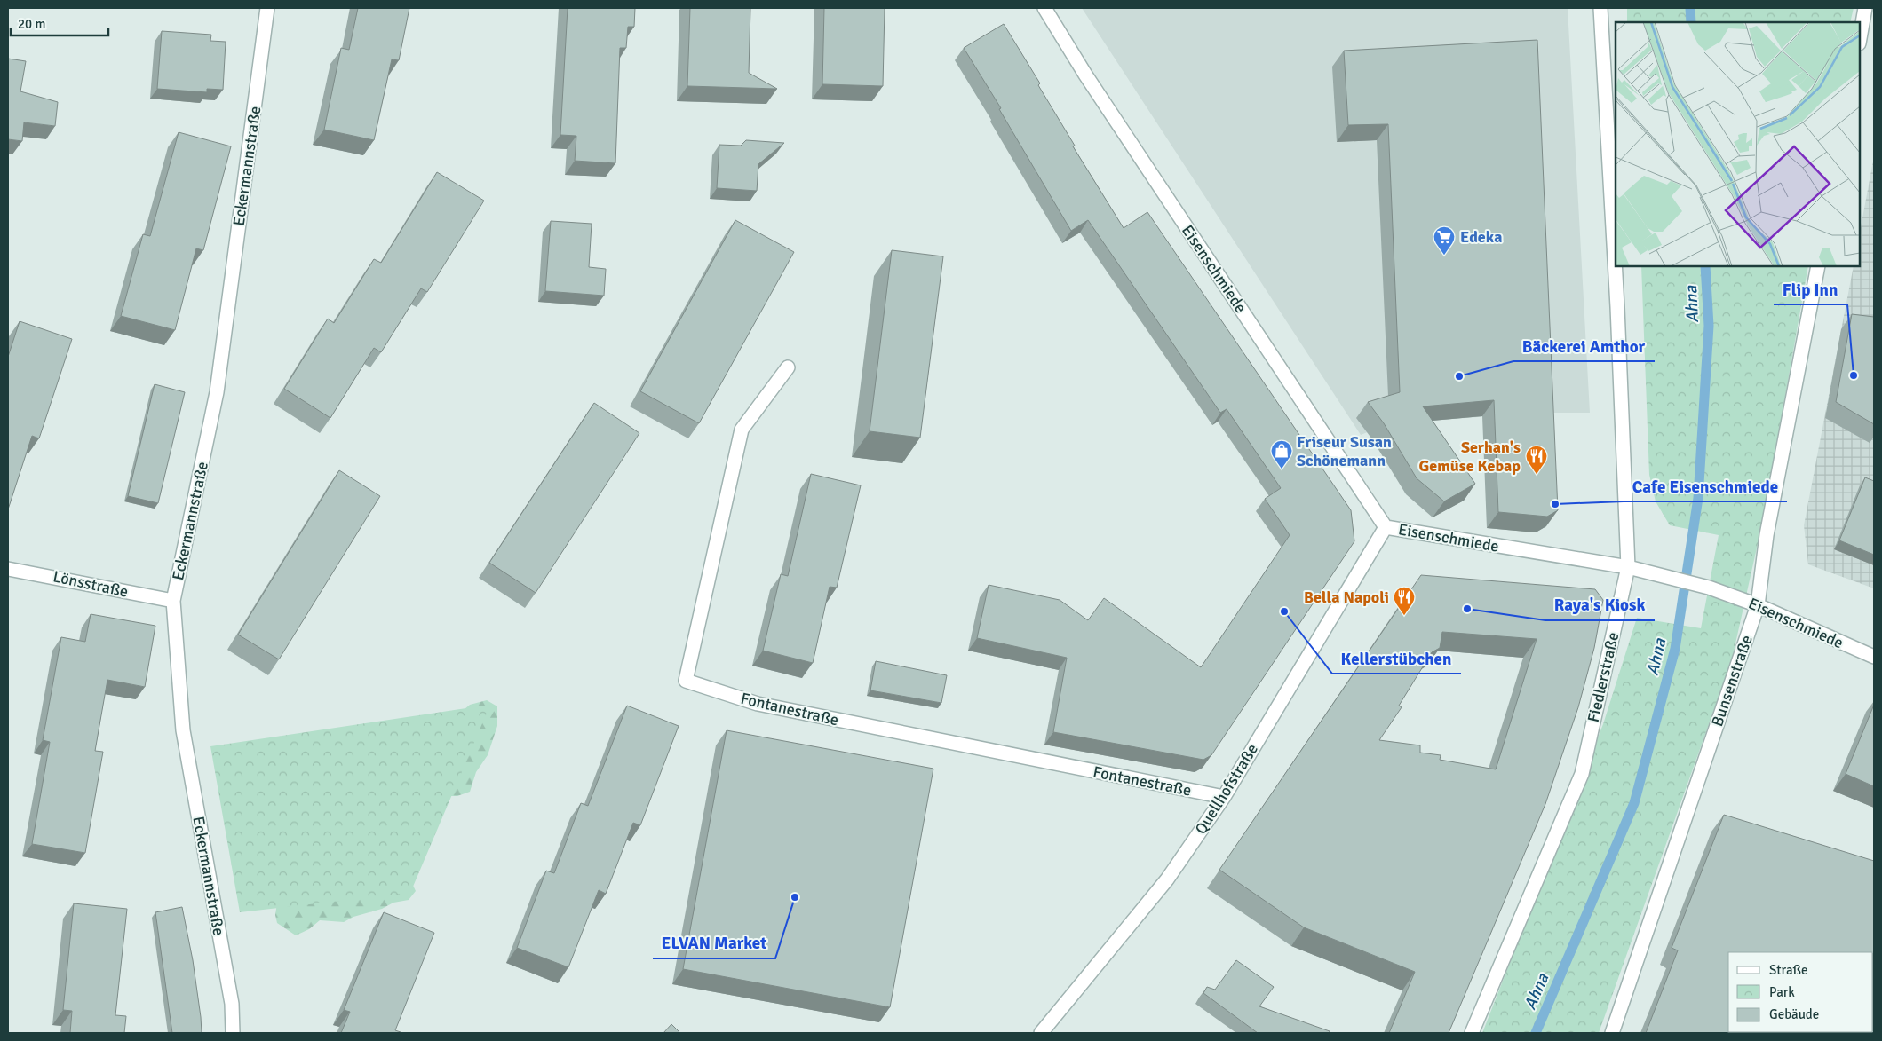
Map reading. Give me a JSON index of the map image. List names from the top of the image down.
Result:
{
  "streets": {
    "street": [
      "Eckermannstraße",
      "Eisenschmiede",
      "Lönsstraße",
      "Fiedlerstraße",
      "Bunsenstraße",
      "Fontanestraße",
      "Quellhofstraße"
    ]
  },
  "crossings": [
    ["Eckermannstraße", "Lönsstraße"],
    ["Eisenschmiede", "Fiedlerstraße"],
    ["Eisenschmiede", "Bunsenstraße"],
    ["Eisenschmiede", "Quellhofstraße"],
    ["Fontanestraße", "Quellhofstraße"]
  ],
  "water": ["Ahna"],
  "places": {
    "supermarket": ["Edeka"],
    "other": [
      "Flip Inn",
      "Bäckerei Amthor",
      "Cafe Eisenschmiede",
      "Raya's Kiosk",
      "Kellerstübchen",
      "ELVAN Market"
    ],
    "shop": ["Friseur Susan Schönemann"],
    "restaurant": ["Serhan's Gemüse Kebap", "Bella Napoli"]
  },
  "legend": ["Straße", "Park", "Gebäude"],
  "scale_bar": "20 m"
}
